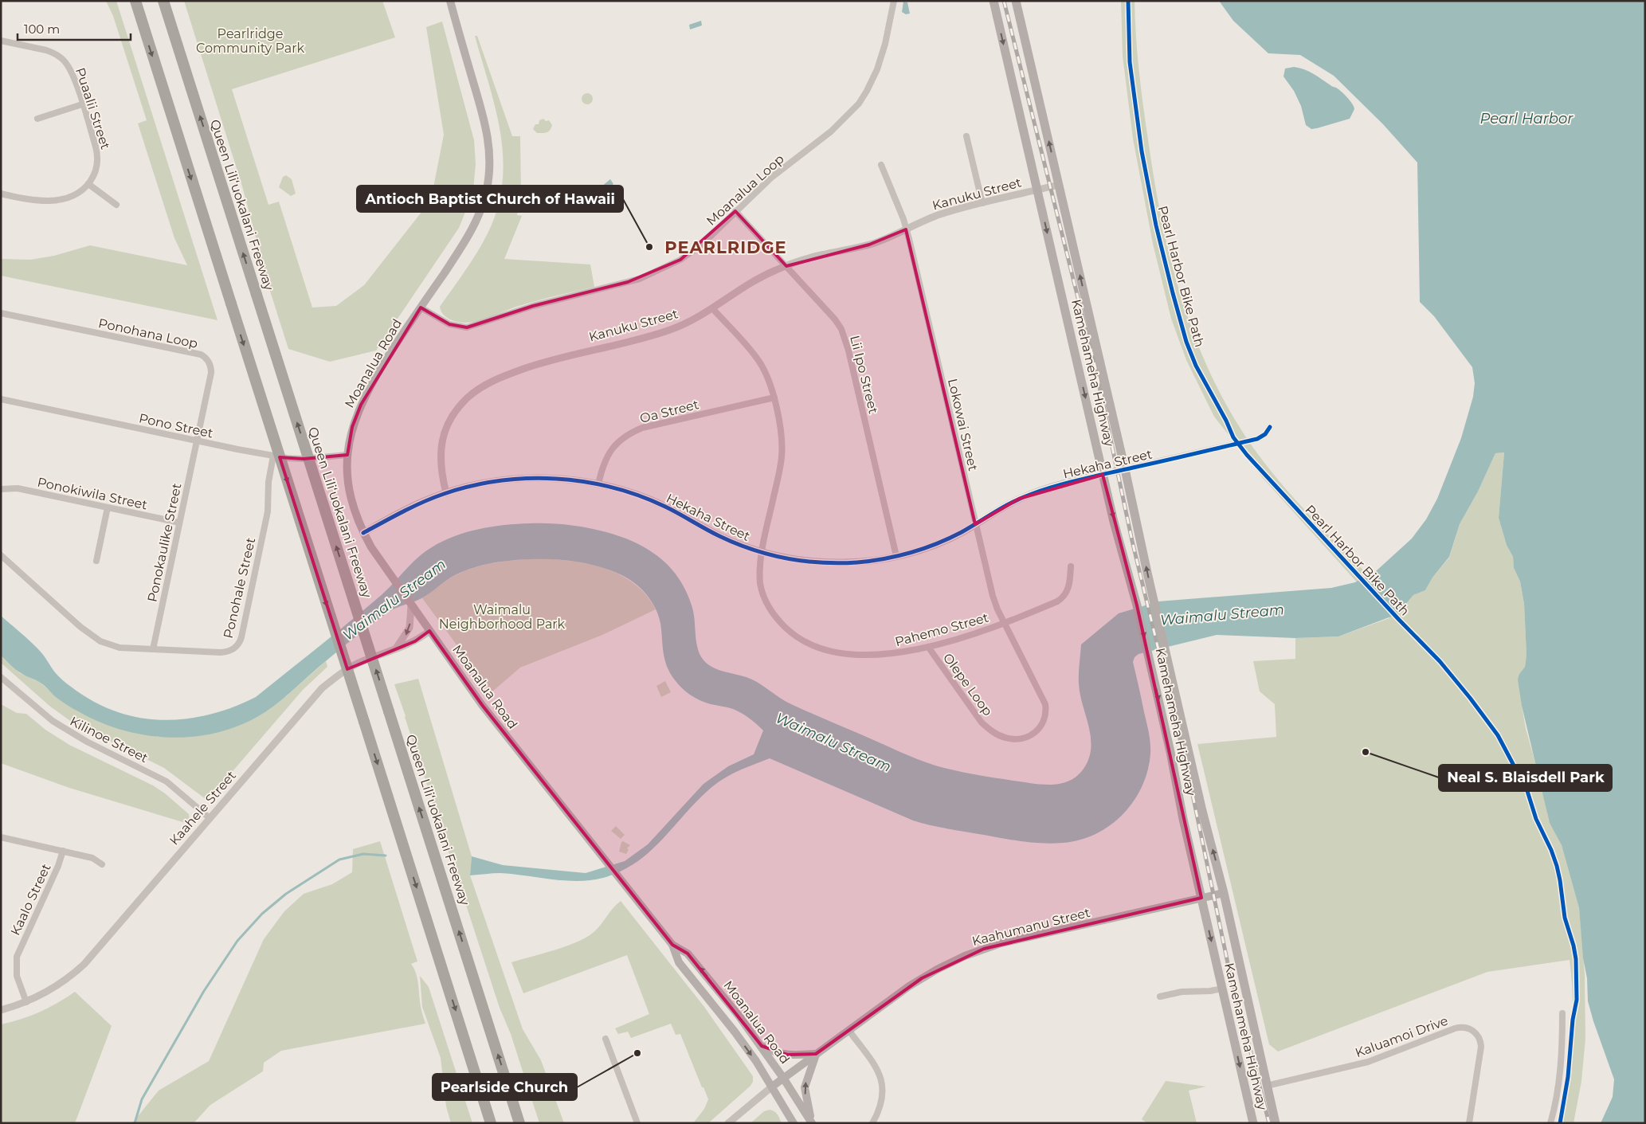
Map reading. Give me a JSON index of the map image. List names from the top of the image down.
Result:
{
  "streets": {
    "highway": ["Queen Liliʻuokalani Freeway"],
    "main road": ["Moanalua Road", "Kamehameha Highway", "Kaahumanu Street"],
    "street": [
      "Puaalii Street",
      "Moanalua Loop",
      "Kanuku Street",
      "Ponohana Loop",
      "Lii Ipo Street",
      "Oa Street",
      "Lokowai Street",
      "Pono Street",
      "Hekaha Street",
      "Ponokiwila Street",
      "Ponokaulike Street",
      "Ponohale Street",
      "Pahemo Street",
      "Olepe Loop",
      "Kilinoe Street",
      "Kaahele Street",
      "Kaalo Street",
      "Kaluamoi Drive"
    ],
    "cycle path": ["Pearl Harbor Bike Path"]
  },
  "crossings": [
    ["Moanalua Loop", "Moanalua Road"],
    ["Moanalua Loop", "Lii Ipo Street"],
    ["Kanuku Street", "Kamehameha Highway"],
    ["Kanuku Street", "Lii Ipo Street"],
    ["Kanuku Street", "Lokowai Street"],
    ["Kanuku Street", "Hekaha Street"],
    ["Kanuku Street", "Pahemo Street"],
    ["Ponohana Loop", "Pono Street"],
    ["Ponohana Loop", "Ponokaulike Street"],
    ["Moanalua Road", "Pono Street"],
    ["Moanalua Road", "Hekaha Street"],
    ["Moanalua Road", "Kaahele Street"],
    ["Moanalua Road", "Kaahumanu Street"],
    ["Kamehameha Highway", "Hekaha Street"],
    ["Kamehameha Highway", "Kaahumanu Street"],
    ["Kamehameha Highway", "Kaluamoi Drive"],
    ["Lii Ipo Street", "Hekaha Street"],
    ["Oa Street", "Hekaha Street"],
    ["Oa Street", "Pahemo Street"],
    ["Lokowai Street", "Hekaha Street"],
    ["Lokowai Street", "Pahemo Street"],
    ["Lokowai Street", "Olepe Loop"],
    ["Pono Street", "Ponokaulike Street"],
    ["Pono Street", "Ponohale Street"],
    ["Hekaha Street", "Pahemo Street"],
    ["Ponokiwila Street", "Ponokaulike Street"],
    ["Ponokaulike Street", "Ponohale Street"],
    ["Pahemo Street", "Olepe Loop"],
    ["Kilinoe Street", "Kaahele Street"],
    ["Kaahele Street", "Kaalo Street"]
  ],
  "districts": ["PEARLRIDGE"],
  "water": ["Pearl Harbor", "Waimalu Stream"],
  "parks": ["Pearlridge Community Park", "Waimalu Neighborhood Park"],
  "places": ["Antioch Baptist Church of Hawaii", "Neal S. Blaisdell Park", "Pearlside Church"],
  "scale_bar": "100 m"
}
